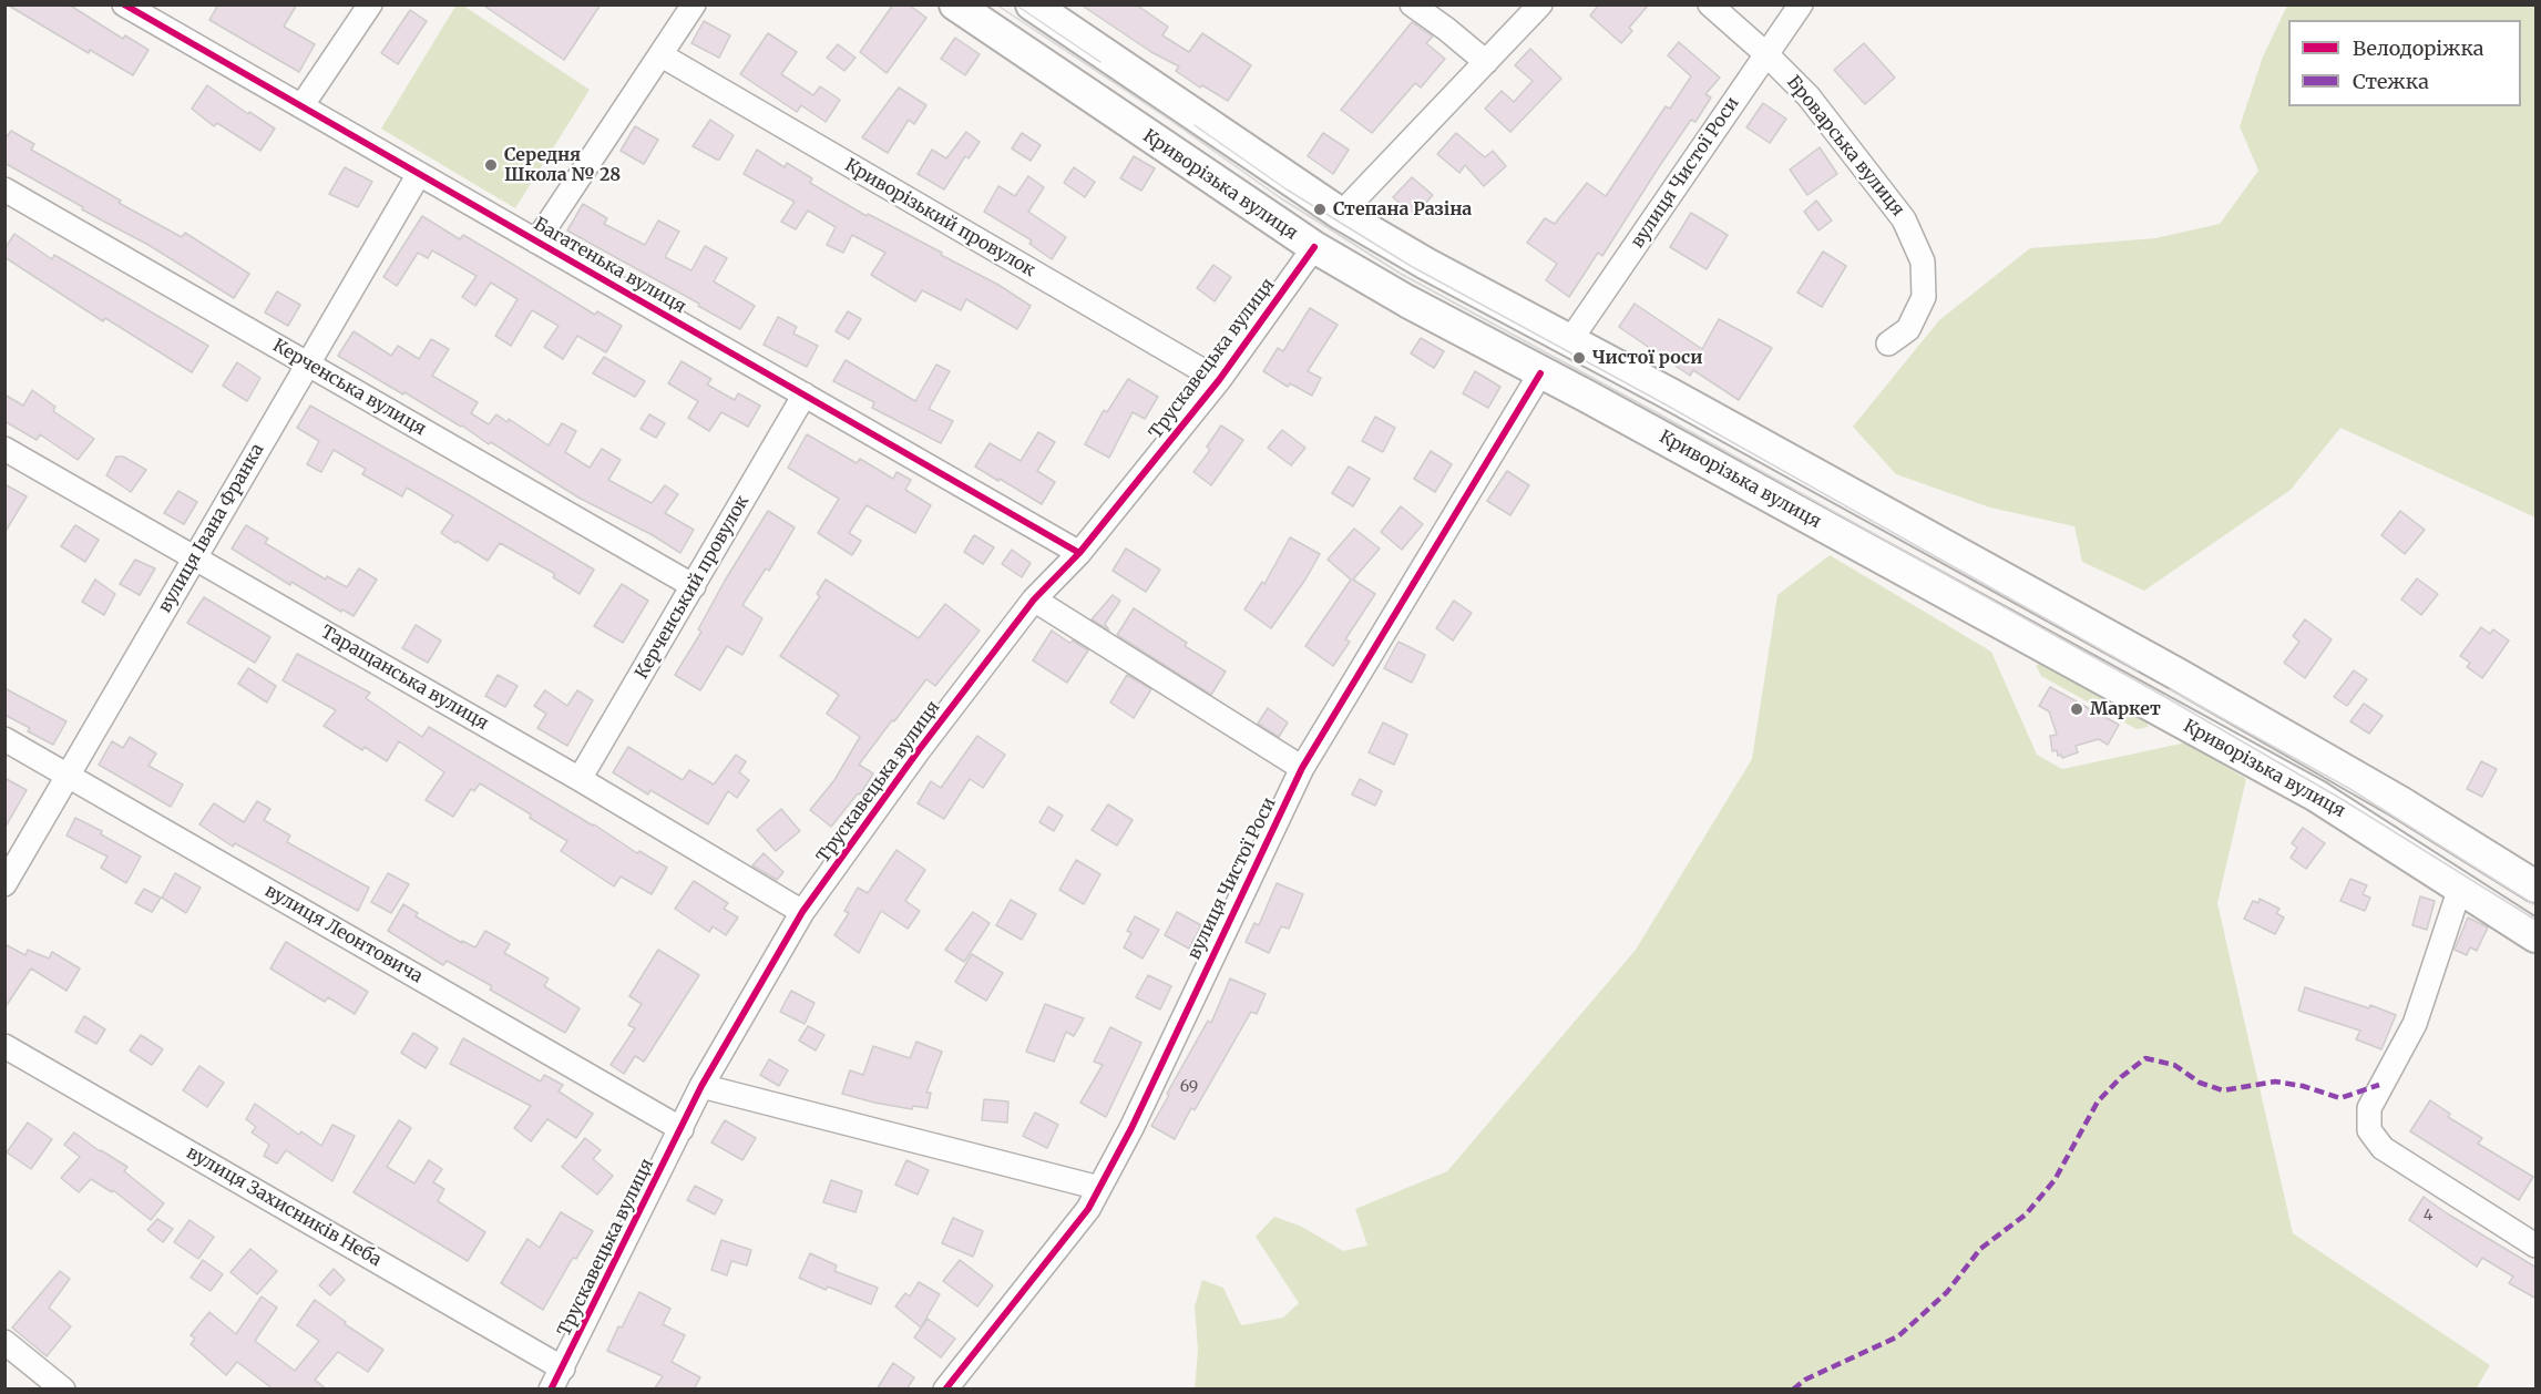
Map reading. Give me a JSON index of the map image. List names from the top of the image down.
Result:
{
  "streets": {
    "main road": ["Криворізька вулиця"],
    "street": [
      "Броварська вулиця",
      "вулиця Чистої Роси",
      "Криворізький провулок",
      "Багатенька вулиця",
      "Трускавецька вулиця",
      "Керченська вулиця",
      "вулиця Івана Франка",
      "Керченський провулок",
      "Таращанська вулиця",
      "вулиця Леонтовича",
      "вулиця Захисників Неба"
    ]
  },
  "crossings": [
    ["Броварська вулиця", "вулиця Чистої Роси"],
    ["вулиця Чистої Роси", "Криворізька вулиця"],
    ["Криворізька вулиця", "Трускавецька вулиця"],
    ["Криворізький провулок", "Трускавецька вулиця"],
    ["Багатенька вулиця", "Трускавецька вулиця"],
    ["Багатенька вулиця", "вулиця Івана Франка"],
    ["Багатенька вулиця", "Керченський провулок"],
    ["Трускавецька вулиця", "Таращанська вулиця"],
    ["Трускавецька вулиця", "вулиця Леонтовича"],
    ["Трускавецька вулиця", "вулиця Захисників Неба"],
    ["Керченська вулиця", "вулиця Івана Франка"],
    ["Керченська вулиця", "Керченський провулок"],
    ["вулиця Івана Франка", "Таращанська вулиця"],
    ["вулиця Івана Франка", "вулиця Леонтовича"],
    ["Керченський провулок", "Таращанська вулиця"]
  ],
  "places": [
    "Середня Школа № 28",
    "Степана Разіна",
    "Чистої роси",
    "Маркет"
  ],
  "house_numbers": ["69", "4"],
  "legend": ["Велодоріжка", "Стежка"]
}
